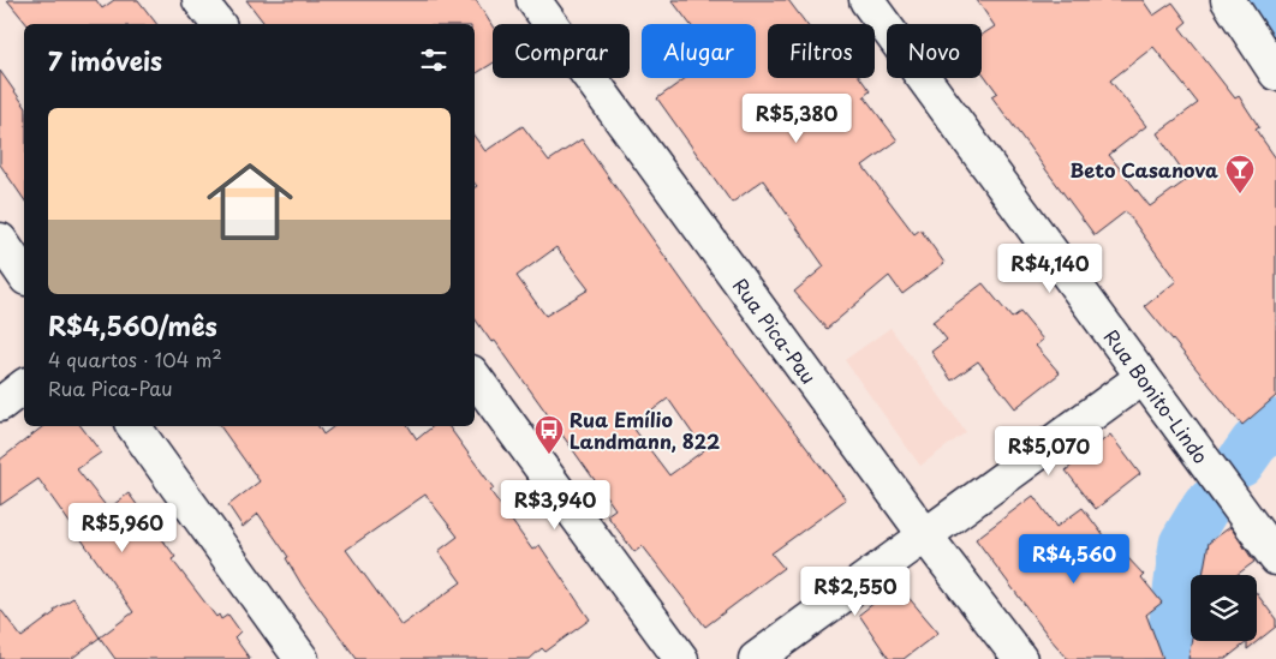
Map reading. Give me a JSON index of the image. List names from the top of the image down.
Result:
{
  "streets": {
    "street": ["Rua Pica-Pau", "Rua Bonito-Lindo"]
  },
  "places": {
    "bar": ["Beto Casanova"],
    "bus stop": ["Rua Emílio Landmann, 822"]
  },
  "page": {
    "chip": [
      "Comprar",
      "Alugar",
      "Filtros",
      "Novo"
    ],
    "heading": "7 imóveis",
    "price": [
      "R$5,380",
      "R$4,140",
      "R$5,070",
      "R$3,940",
      "R$5,960",
      "R$4,560",
      "R$2,550"
    ],
    "list": [
      {
        "name": "R$4,560/mês",
        "note": "4 quartos · 104 m² · Rua Pica-Pau"
      }
    ]
  }
}
